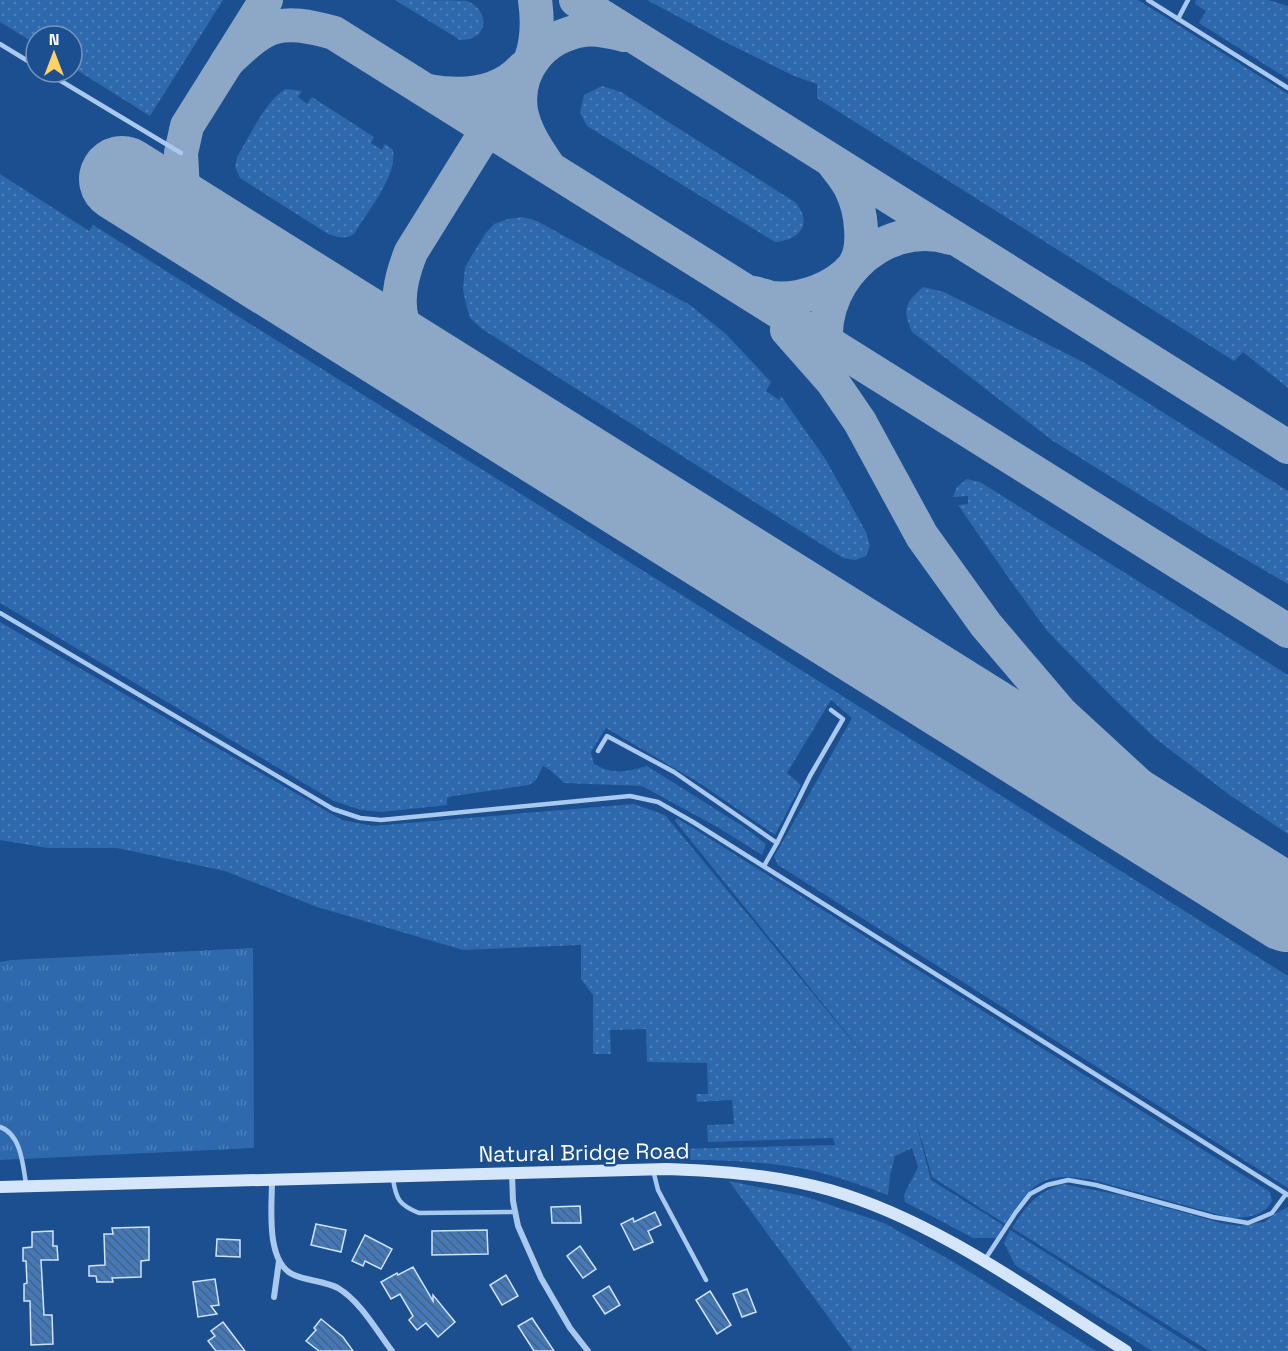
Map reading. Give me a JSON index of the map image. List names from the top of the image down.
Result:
{
  "streets": {
    "main road": ["Natural Bridge Road"]
  },
  "north": "top"
}
